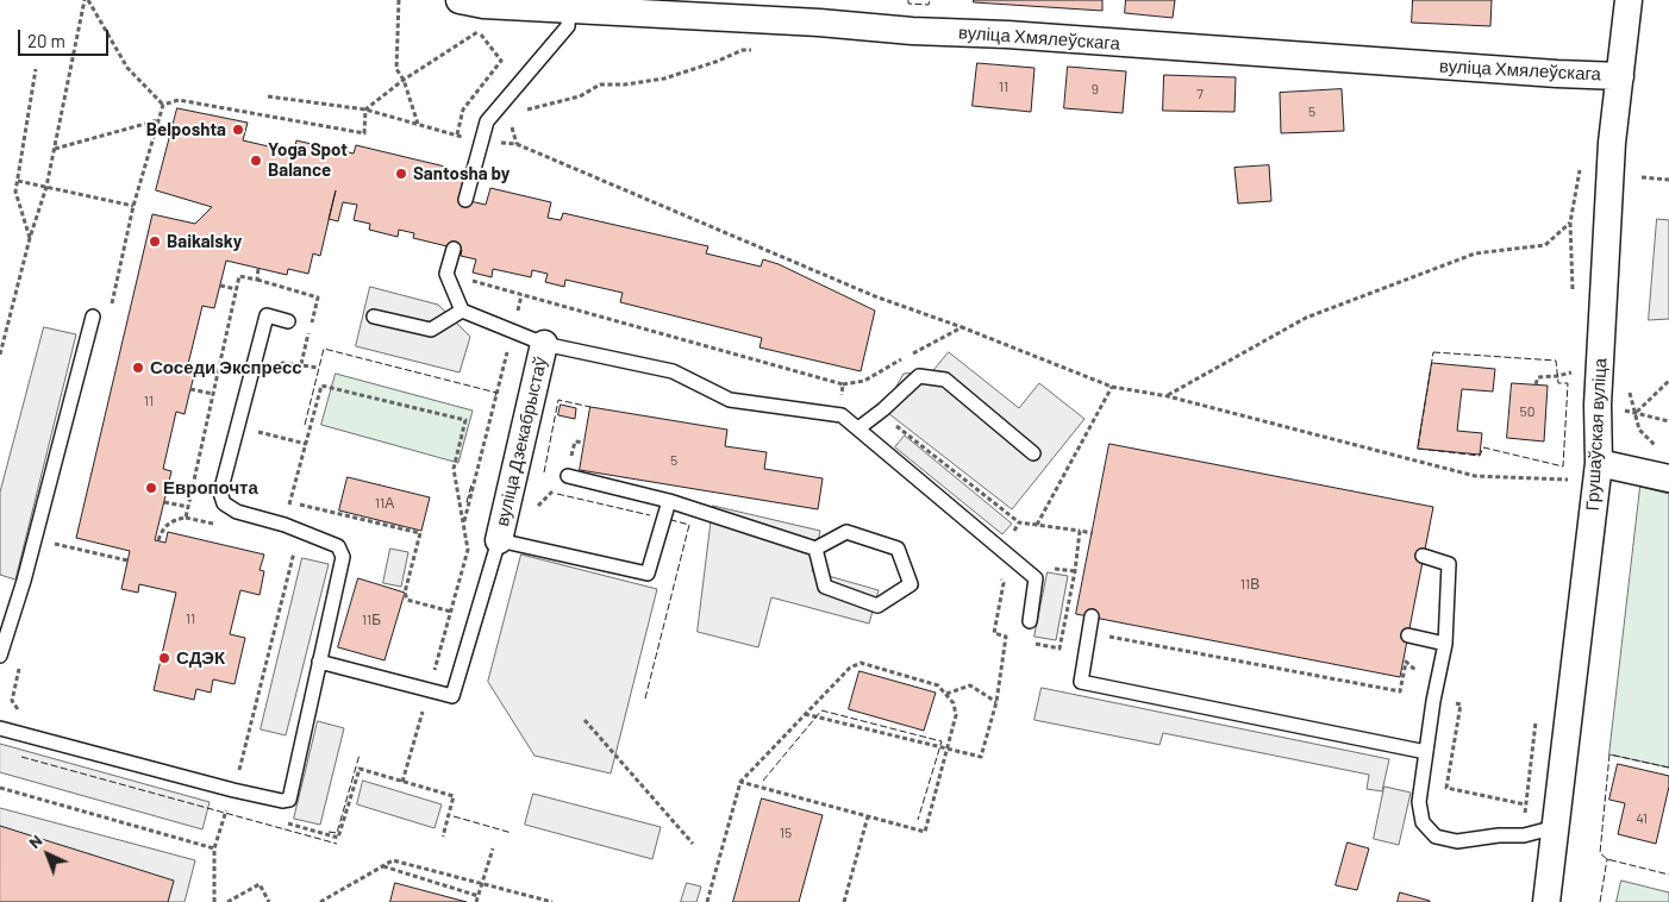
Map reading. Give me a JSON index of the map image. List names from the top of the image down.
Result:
{
  "streets": {
    "street": ["вуліца Хмялеўскага", "Грушаўская вуліца", "вуліца Дзекабрыстаў"]
  },
  "crossings": [
    ["вуліца Хмялеўскага", "Грушаўская вуліца"]
  ],
  "places": [
    "Belposhta",
    "Yoga Spot Balance",
    "Santosha by",
    "Baikalsky",
    "Соседи Экспресс",
    "Европочта",
    "СДЭК"
  ],
  "house_numbers": [
    "11",
    "9",
    "7",
    "5",
    "11",
    "50",
    "5",
    "11А",
    "11В",
    "11",
    "11Б",
    "41",
    "15"
  ],
  "scale_bar": "20 m",
  "north": "top left"
}
